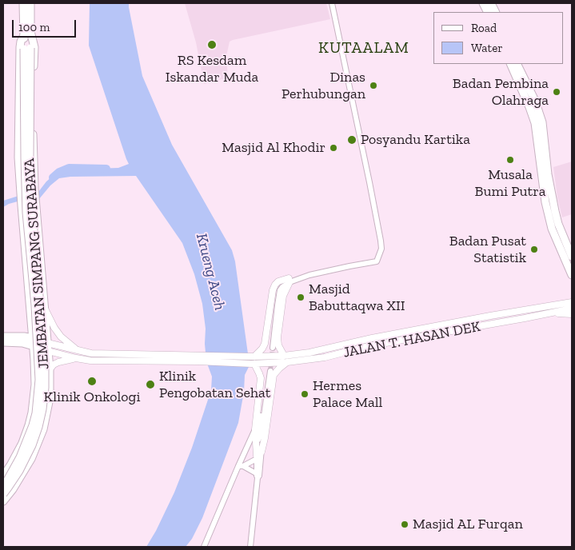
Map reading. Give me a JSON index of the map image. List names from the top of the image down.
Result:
{
  "streets": {
    "highway": ["JEMBATAN SIMPANG SURABAYA"],
    "main road": ["JALAN T. HASAN DEK"]
  },
  "districts": ["KUTAALAM"],
  "water": ["Krueng Aceh"],
  "places": [
    "RS Kesdam Iskandar Muda",
    "Dinas Perhubungan",
    "Badan Pembina Olahraga",
    "Posyandu Kartika",
    "Masjid Al Khodir",
    "Musala Bumi Putra",
    "Badan Pusat Statistik",
    "Masjid Babuttaqwa XII",
    "Klinik Onkologi",
    "Klinik Pengobatan Sehat",
    "Hermes Palace Mall",
    "Masjid AL Furqan"
  ],
  "legend": ["Road", "Water"],
  "scale_bar": "100 m"
}
